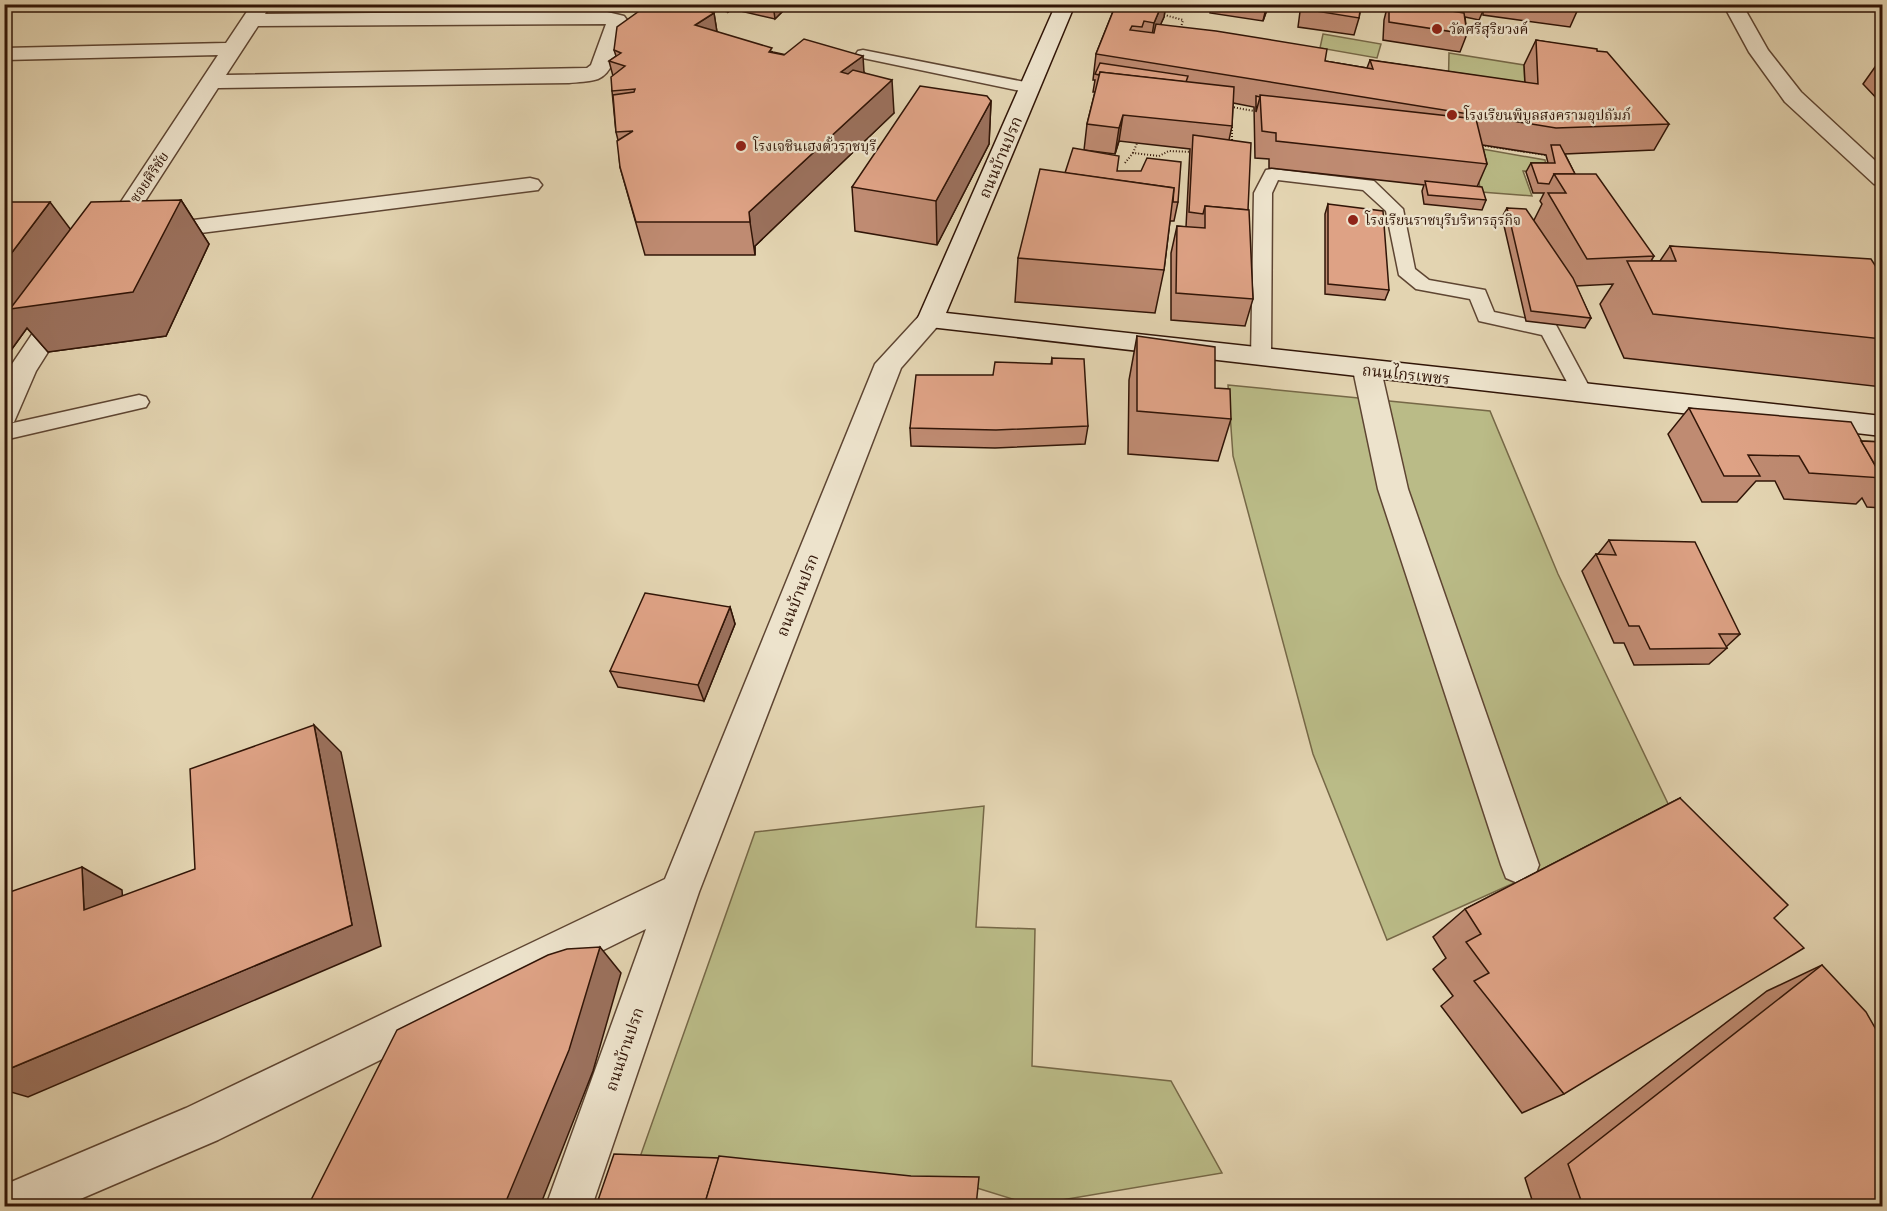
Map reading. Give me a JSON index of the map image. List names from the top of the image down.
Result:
{
  "streets": {
    "street": ["ถนนบ้านปรก", "ซอยศิริชัย", "ถนนไกรเพชร"]
  },
  "crossings": [
    ["ถนนบ้านปรก", "ถนนไกรเพชร"]
  ],
  "places": [
    "วัดศรีสุริยวงค์",
    "โรงเรียนพิบูลสงครามอุปถัมภ์",
    "โรงเจชินเฮงตั้วราชบุรี",
    "โรงเรียนราชบุรีบริหารธุรกิจ"
  ]
}
